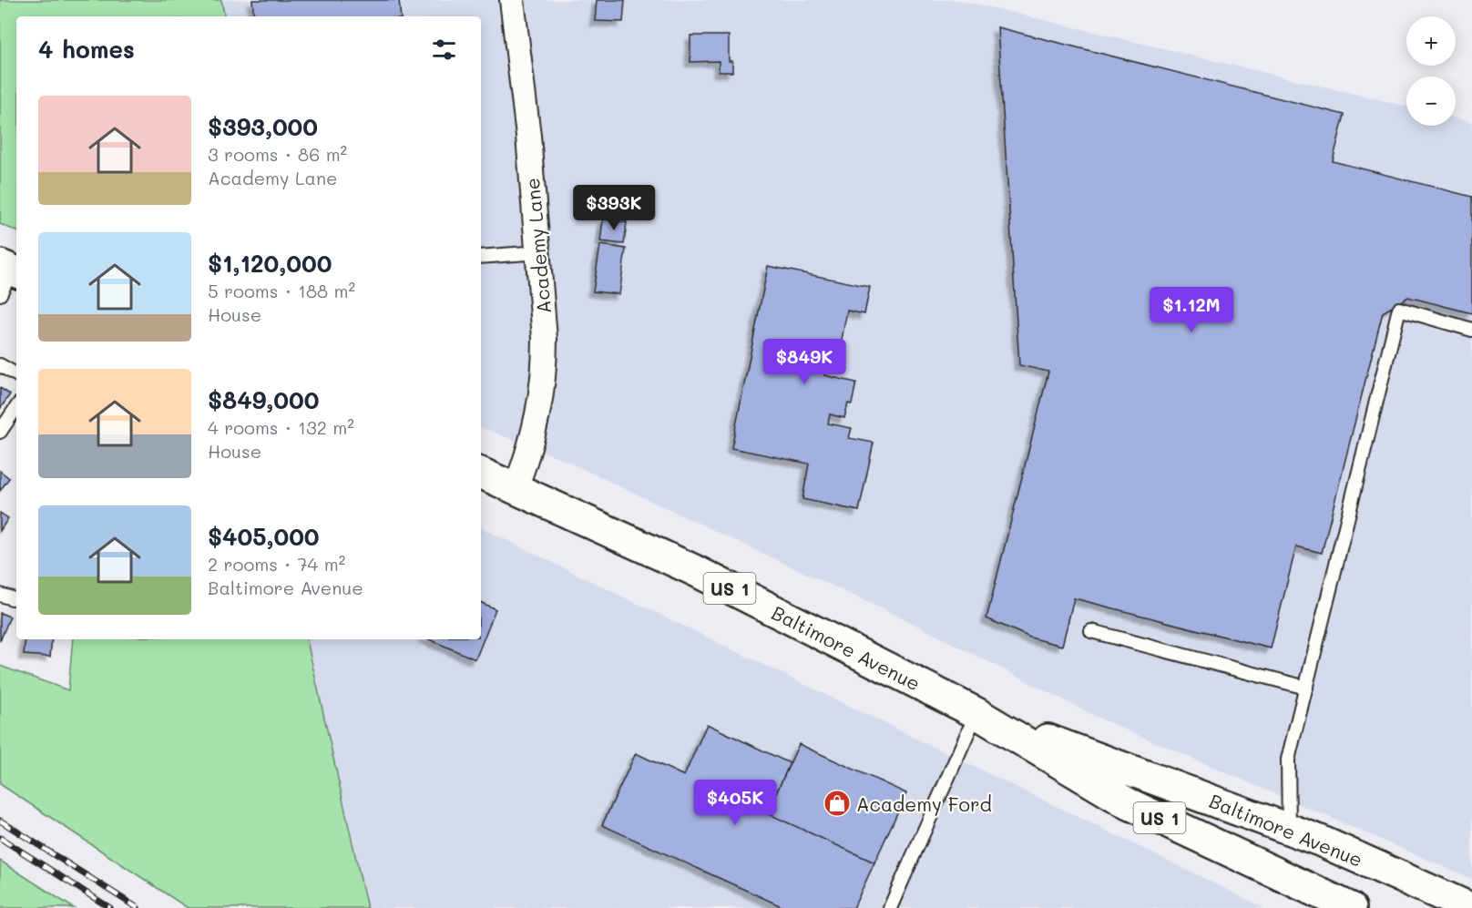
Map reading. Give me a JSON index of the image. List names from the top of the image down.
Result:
{
  "streets": {
    "main road": ["US 1", "Baltimore Avenue"],
    "street": ["Academy Lane"]
  },
  "crossings": [
    ["Academy Lane", "Baltimore Avenue"]
  ],
  "places": {
    "shop": ["Academy Ford"]
  },
  "page": {
    "map_buttons": ["+", "−"],
    "heading": "4 homes",
    "list": [
      {
        "name": "$393,000",
        "note": "3 rooms · 86 m² · Academy Lane"
      },
      {
        "name": "$1,120,000",
        "note": "5 rooms · 188 m² · House"
      },
      {
        "name": "$849,000",
        "note": "4 rooms · 132 m² · House"
      },
      {
        "name": "$405,000",
        "note": "2 rooms · 74 m² · Baltimore Avenue"
      }
    ],
    "price": [
      "$393K",
      "$1.12M",
      "$849K",
      "$405K"
    ]
  }
}
